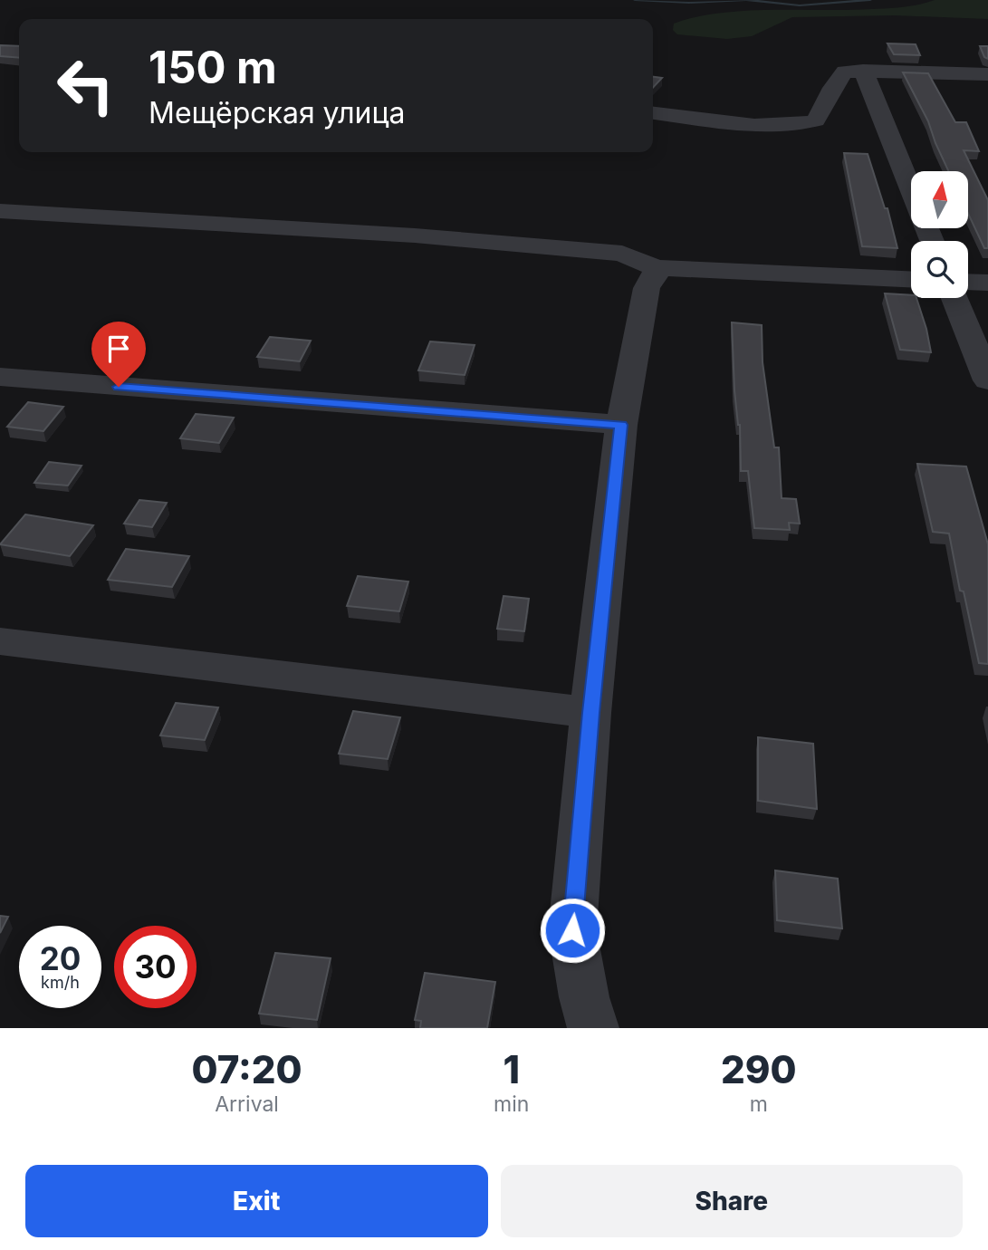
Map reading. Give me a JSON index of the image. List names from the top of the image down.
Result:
{
  "north": "top",
  "page": {
    "turn": ["150 m", "Мещёрская улица"],
    "speed": "20 km/h",
    "limit": "30",
    "eta": [
      "07:20",
      "Arrival",
      "1",
      "min",
      "290",
      "m"
    ],
    "buttons": ["Exit", "Share"]
  }
}
